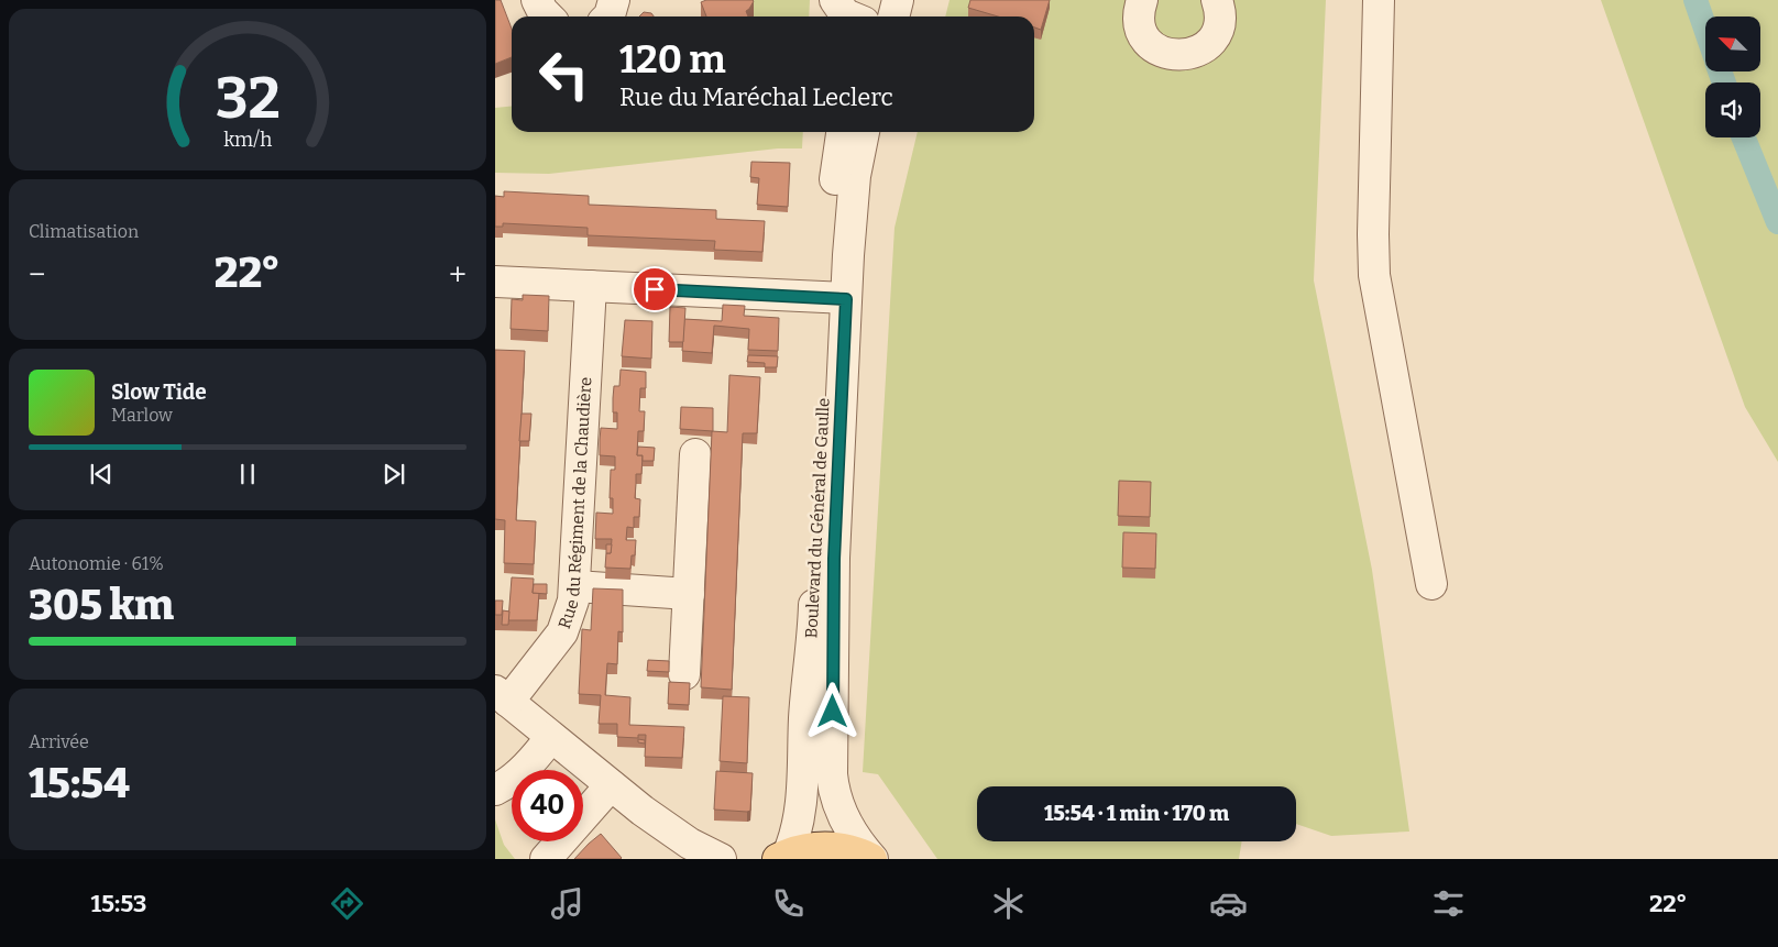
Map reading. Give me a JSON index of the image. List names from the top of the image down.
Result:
{
  "streets": {
    "street": ["Rue du Régiment de la Chaudière", "Boulevard du Général de Gaulle"]
  },
  "north": "top left",
  "page": {
    "turn": ["120 m", "Rue du Maréchal Leclerc"],
    "tile": [
      "Climatisation",
      ["Autonomie · 61%", "305 km"],
      ["Arrivée", "15:54"]
    ],
    "heat": ["−", "22°", "+"],
    "song": ["Slow Tide", "Marlow"],
    "limit": "40",
    "trip": "15:54 · 1 min · 170 m",
    "tabs": ["15:53", "22°"],
    "gauge": ["32", "km/h"]
  }
}
